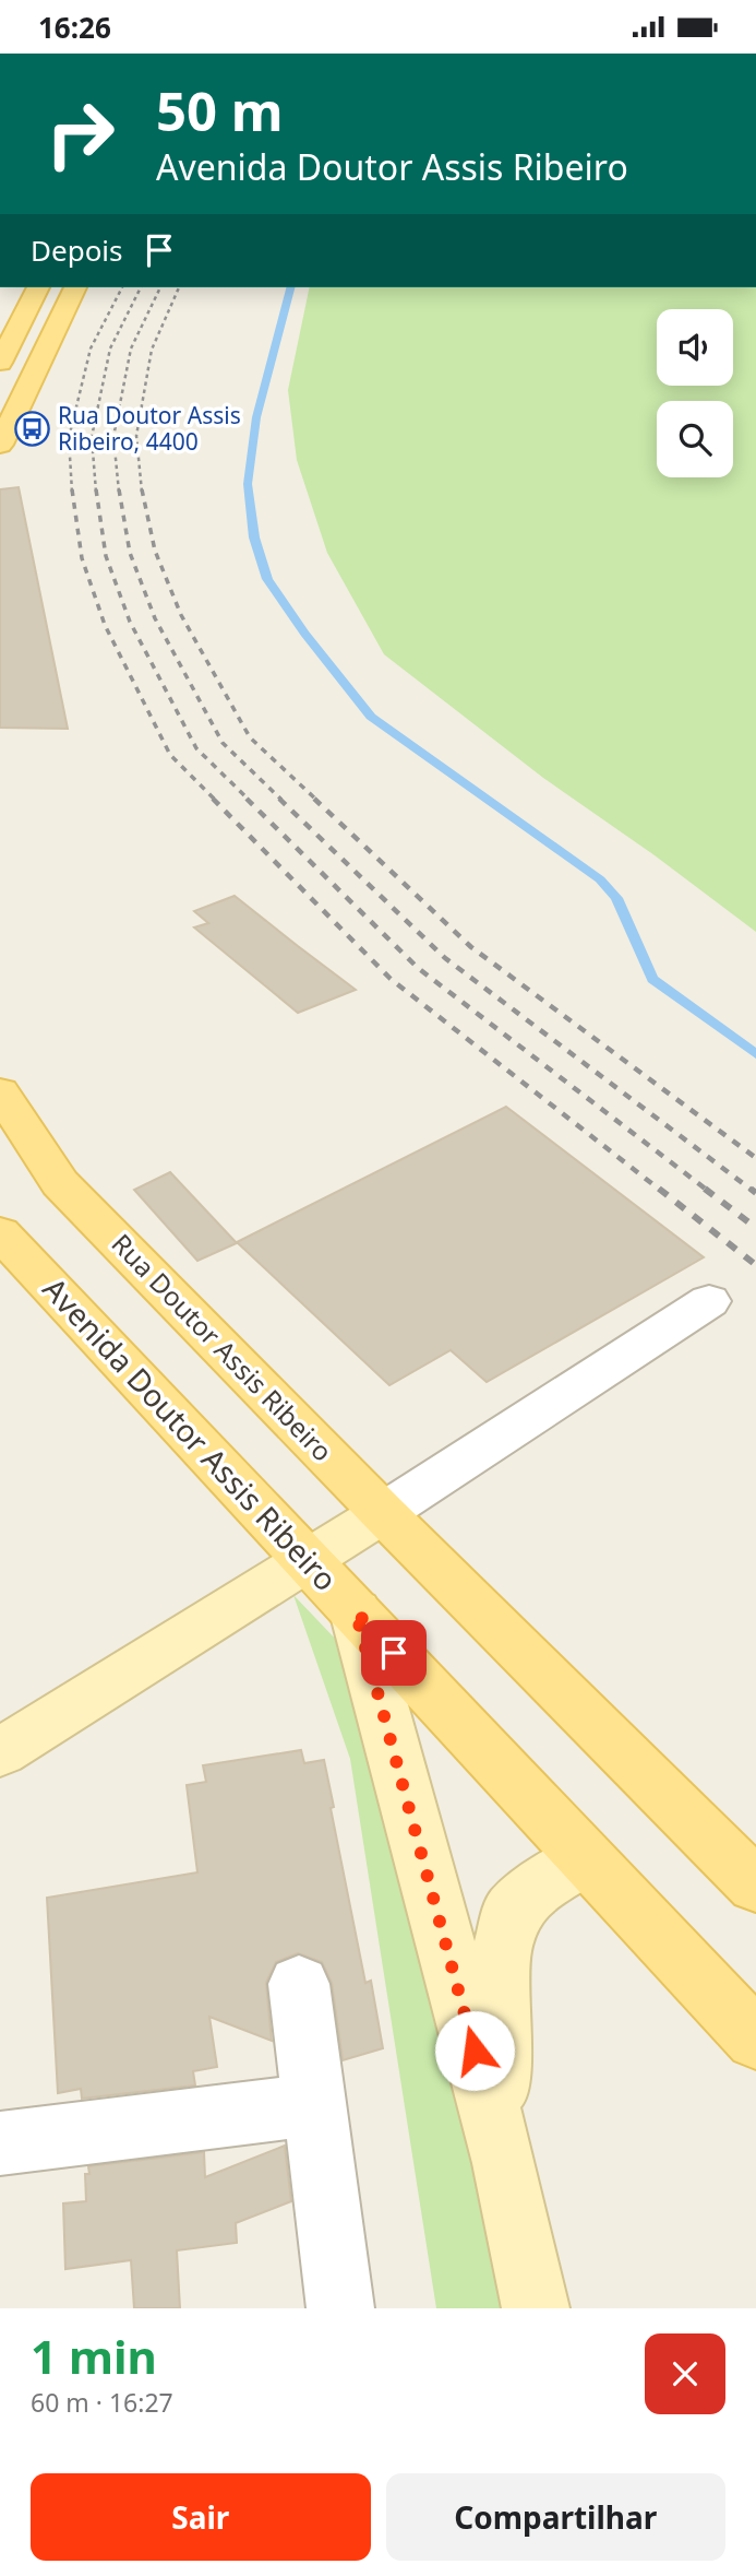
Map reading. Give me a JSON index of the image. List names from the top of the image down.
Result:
{
  "streets": {
    "main road": ["Rua Doutor Assis Ribeiro", "Avenida Doutor Assis Ribeiro"]
  },
  "places": {
    "bus stop": ["Rua Doutor Assis Ribeiro, 4400"]
  },
  "page": {
    "status": "16:26",
    "turn": ["50 m", "Avenida Doutor Assis Ribeiro"],
    "then": "Depois",
    "heading": ["1 min", "60 m · 16:27"],
    "buttons": ["Sair", "Compartilhar"]
  }
}
